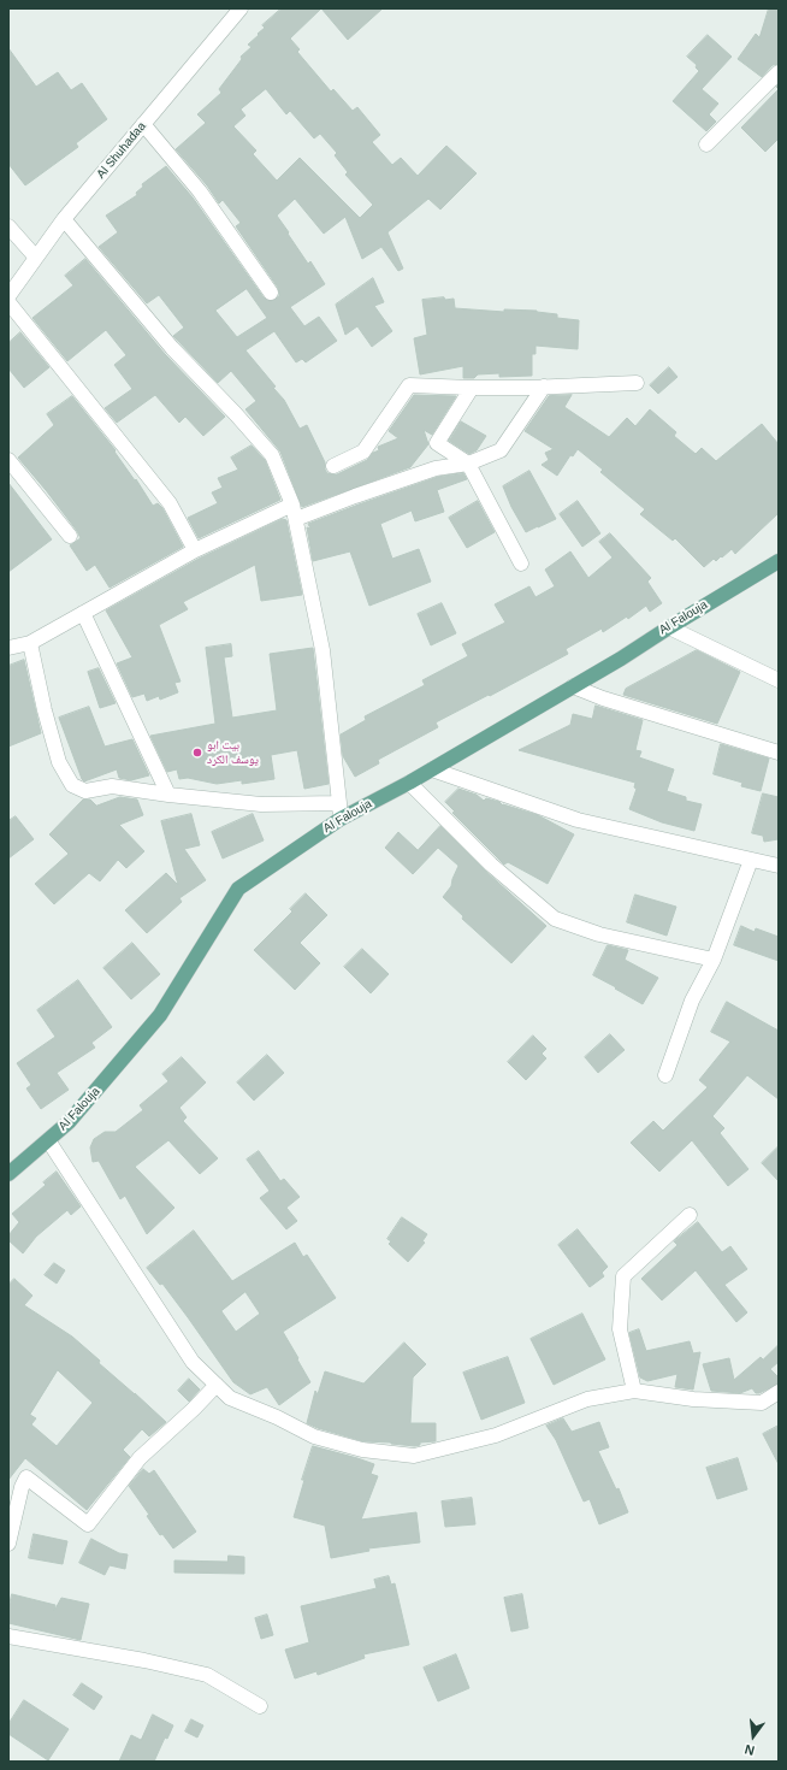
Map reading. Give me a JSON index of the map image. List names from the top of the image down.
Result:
{
  "streets": {
    "main road": ["Al Falouja"],
    "street": ["Al Shuhadaa"]
  },
  "places": ["بيت ابو يوسف الكرد"],
  "north": "bottom"
}
